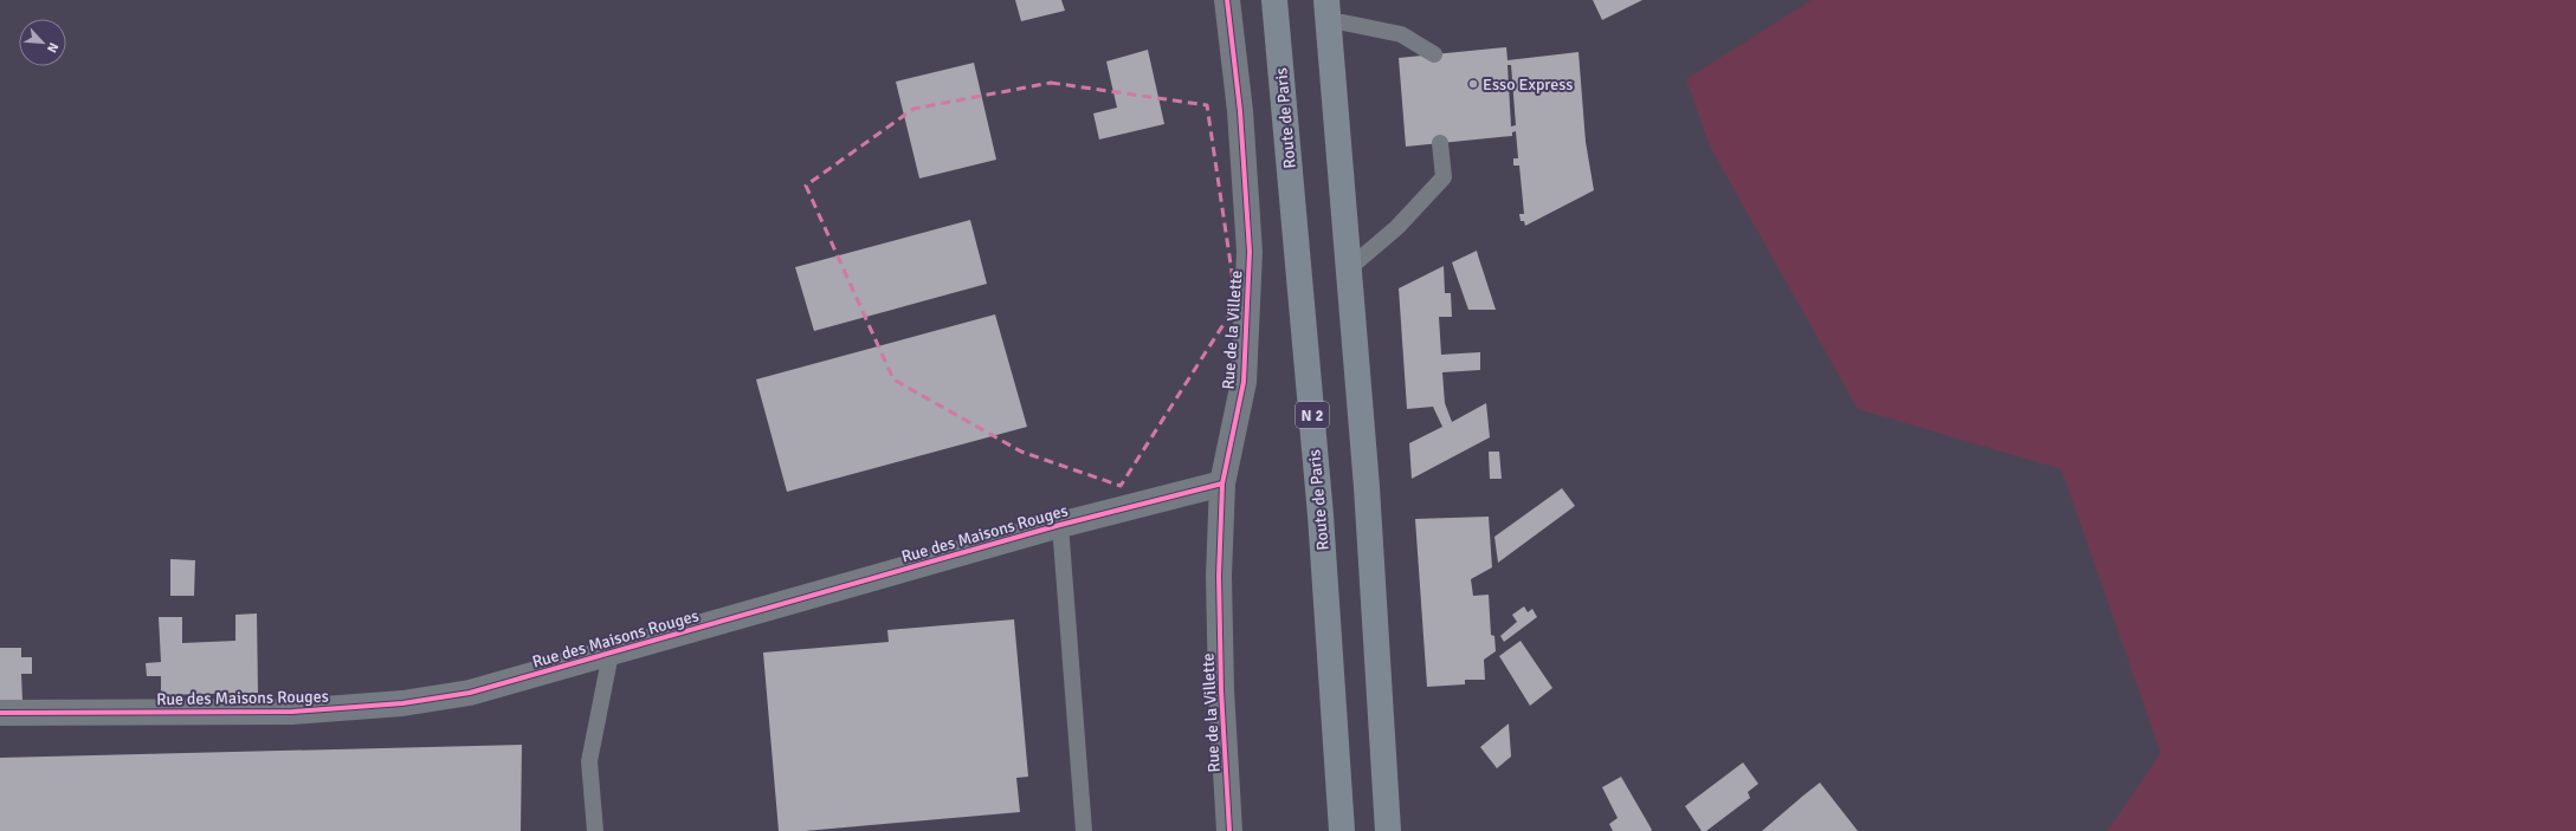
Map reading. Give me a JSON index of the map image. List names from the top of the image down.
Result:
{
  "streets": {
    "main road": ["Route de Paris", "N 2"],
    "street": ["Rue de la Villette", "Rue des Maisons Rouges"]
  },
  "crossings": [
    ["Rue de la Villette", "Rue des Maisons Rouges"]
  ],
  "places": ["Esso Express"],
  "north": "bottom right"
}
